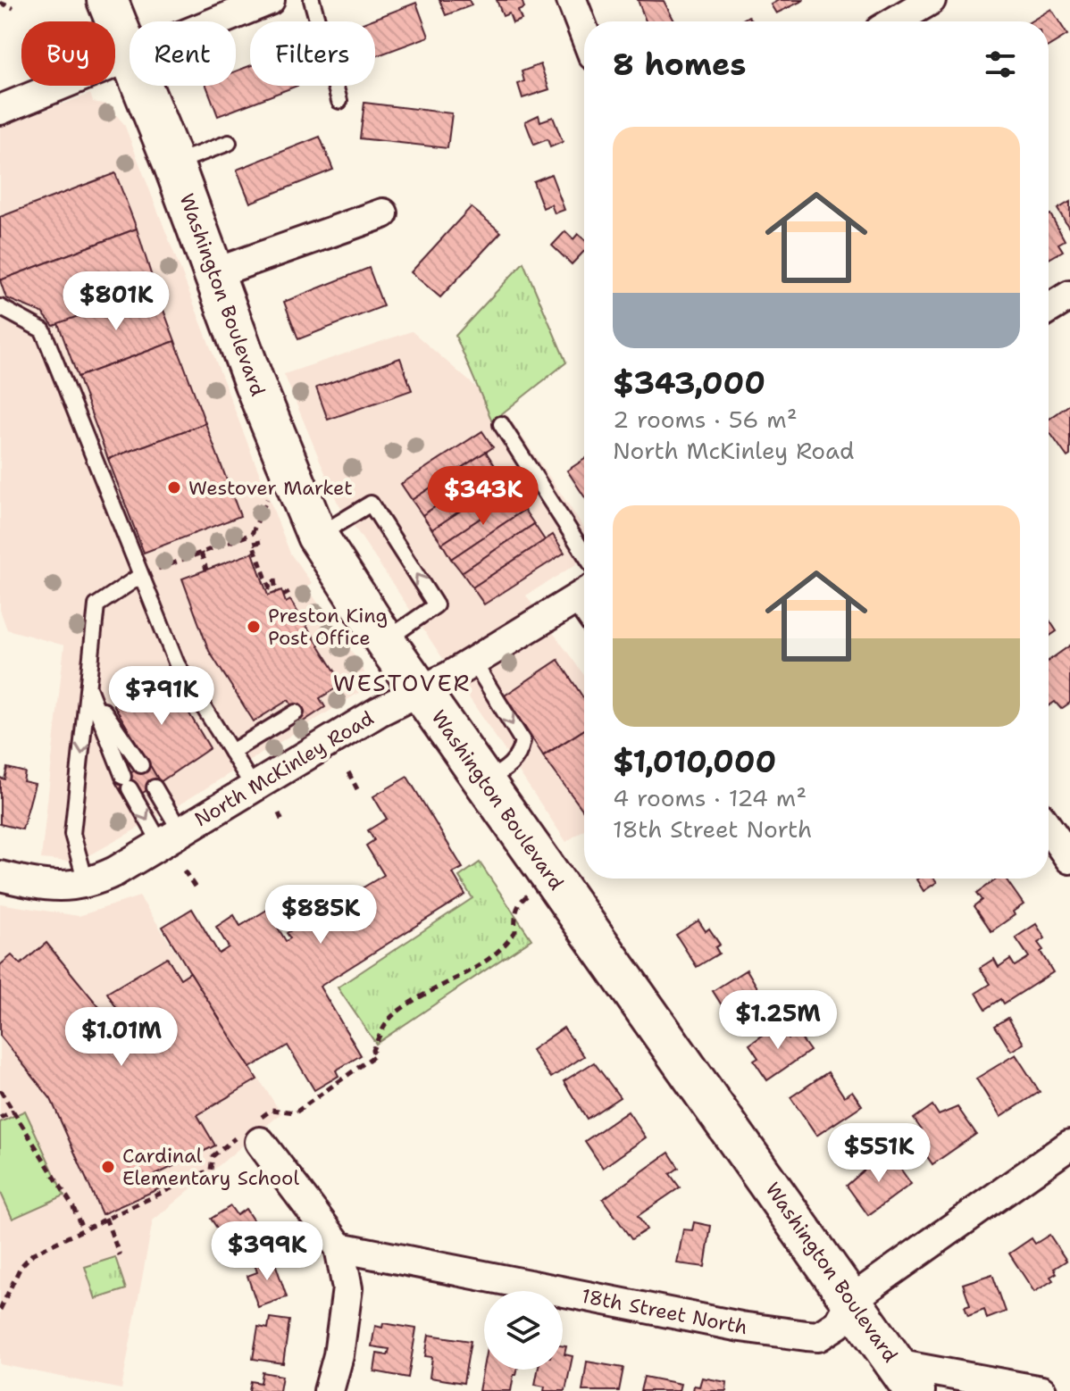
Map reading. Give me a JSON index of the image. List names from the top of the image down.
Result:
{
  "streets": {
    "main road": ["Washington Boulevard"],
    "street": ["North McKinley Road", "18th Street North"]
  },
  "crossings": [
    ["Washington Boulevard", "North McKinley Road"],
    ["Washington Boulevard", "18th Street North"]
  ],
  "districts": ["WESTOVER"],
  "places": ["Westover Market", "Preston King Post Office", "Cardinal Elementary School"],
  "page": {
    "chip": ["Buy", "Rent", "Filters"],
    "heading": "8 homes",
    "list": [
      {
        "name": "$343,000",
        "note": "2 rooms · 56 m² · North McKinley Road"
      },
      {
        "name": "$1,010,000",
        "note": "4 rooms · 124 m² · 18th Street North"
      }
    ],
    "price": [
      "$801K",
      "$343K",
      "$791K",
      "$885K",
      "$1.25M",
      "$1.01M",
      "$551K",
      "$399K"
    ]
  }
}
